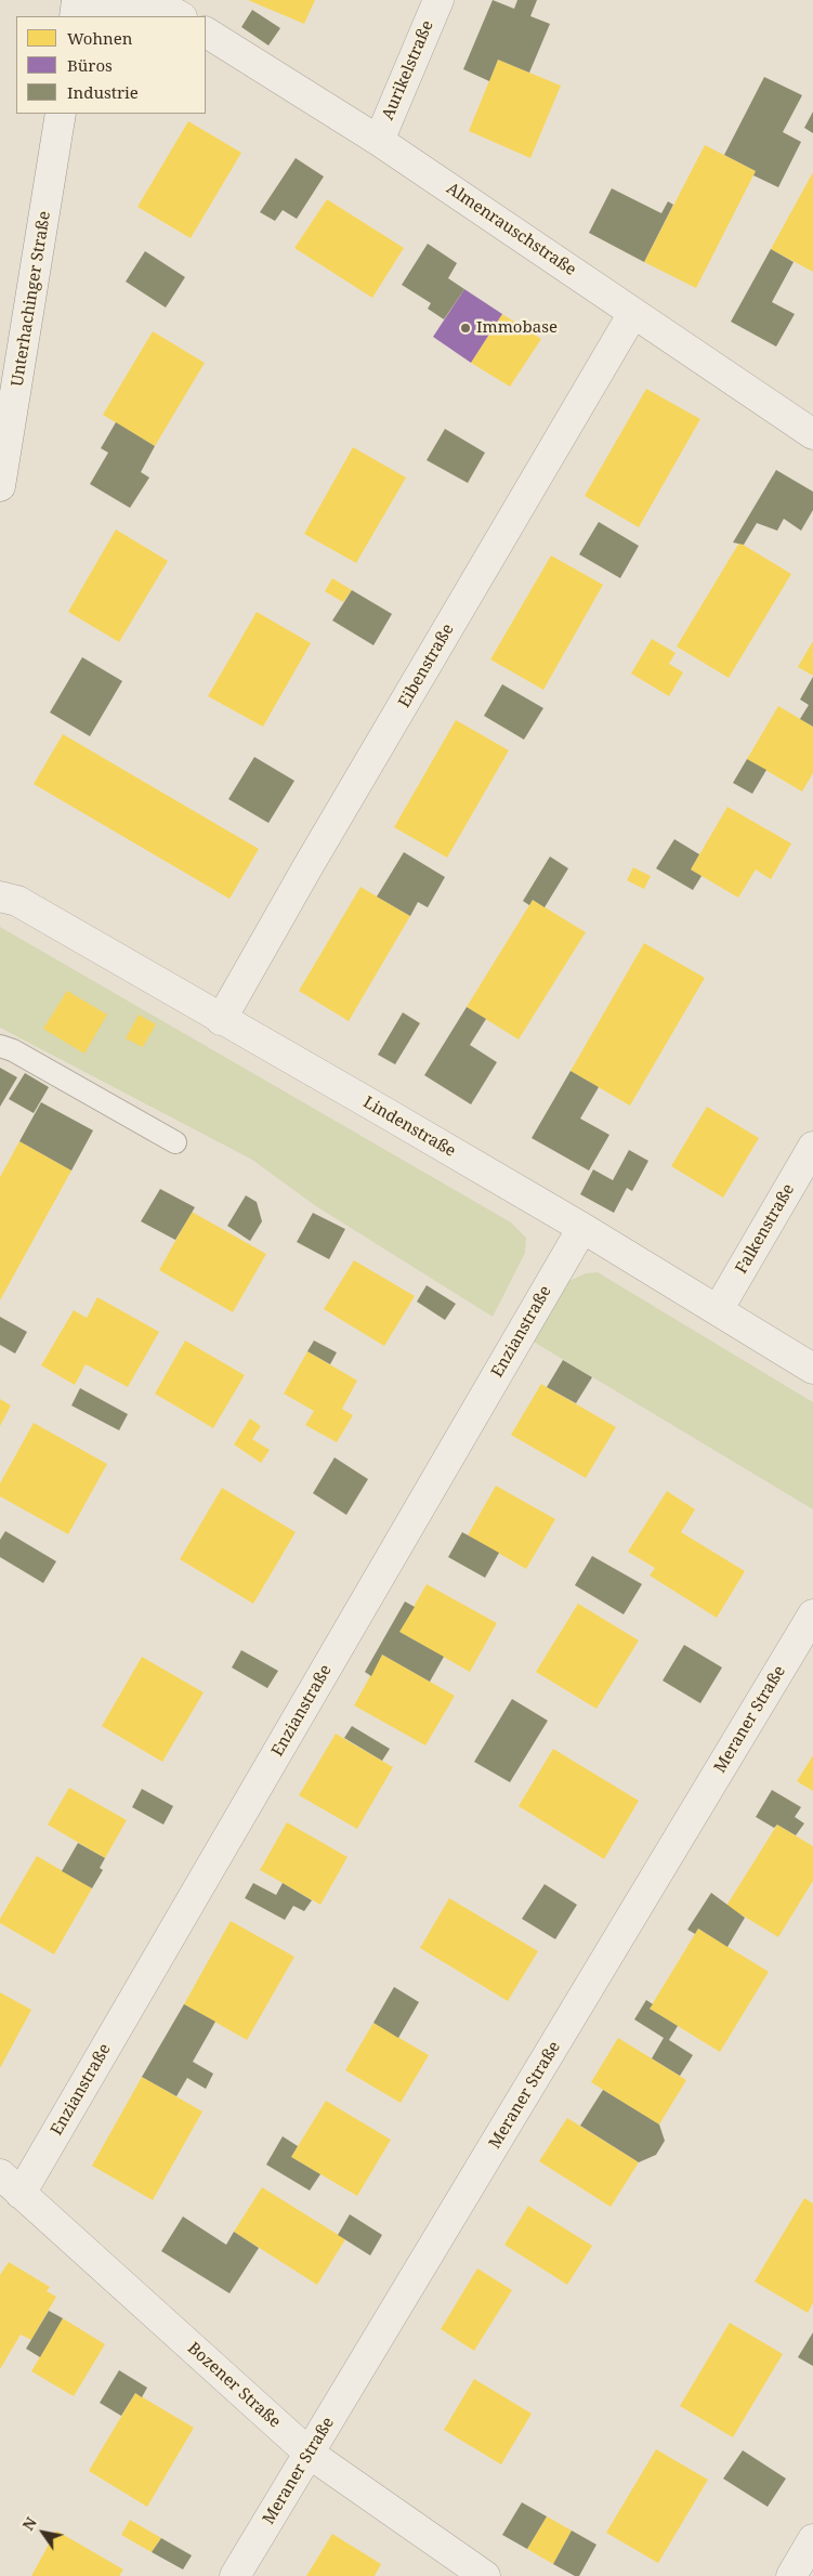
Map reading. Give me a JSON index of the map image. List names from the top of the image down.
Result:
{
  "streets": {
    "street": [
      "Aurikelstraße",
      "Almenrauschstraße",
      "Unterhachinger Straße",
      "Eibenstraße",
      "Lindenstraße",
      "Falkenstraße",
      "Enzianstraße",
      "Meraner Straße",
      "Bozener Straße"
    ]
  },
  "crossings": [
    ["Aurikelstraße", "Almenrauschstraße"],
    ["Almenrauschstraße", "Eibenstraße"],
    ["Eibenstraße", "Lindenstraße"],
    ["Lindenstraße", "Falkenstraße"],
    ["Lindenstraße", "Enzianstraße"],
    ["Enzianstraße", "Bozener Straße"],
    ["Meraner Straße", "Bozener Straße"]
  ],
  "places": ["Immobase"],
  "legend": ["Wohnen", "Büros", "Industrie"],
  "north": "top left"
}
